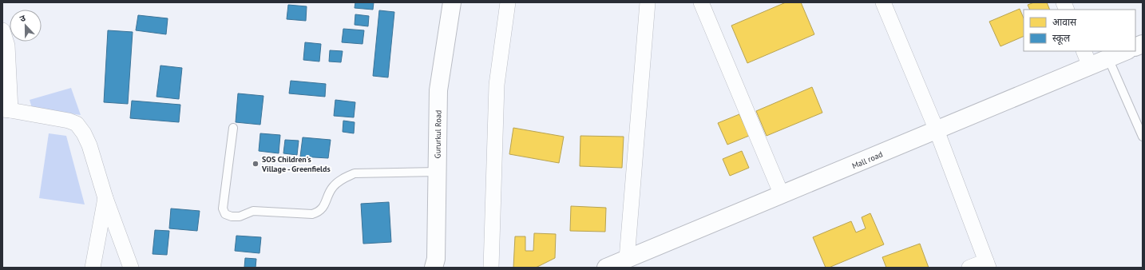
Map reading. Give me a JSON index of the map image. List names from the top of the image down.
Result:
{
  "streets": {
    "street": ["Gururkul Road", "Mall road"]
  },
  "places": ["SOS Children's Village - Greenfields"],
  "legend": ["आवास", "स्कूल"],
  "north": "top"
}
